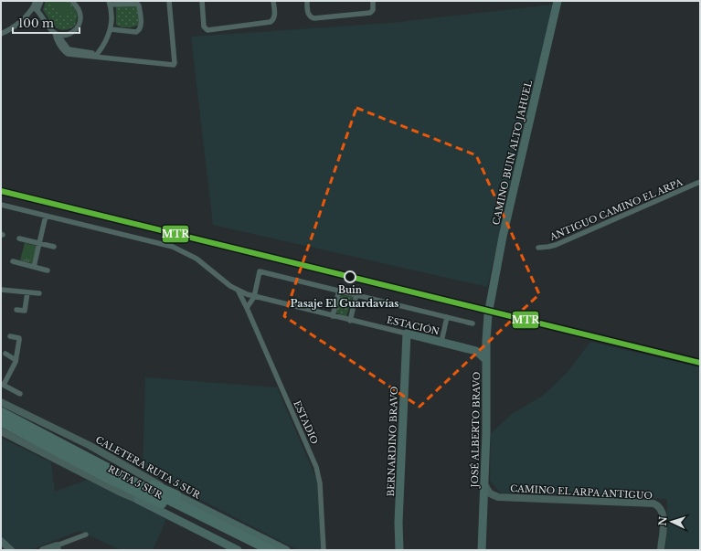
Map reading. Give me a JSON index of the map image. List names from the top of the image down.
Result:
{
  "streets": {
    "highway": ["RUTA 5 SUR"],
    "main road": [
      "CAMINO BUIN ALTO JAHUEL",
      "ESTACIÓN",
      "JOSÉ ALBERTO BRAVO",
      "BERNARDINO BRAVO",
      "CALETERA RUTA 5 SUR",
      "CAMINO EL ARPA ANTIGUO"
    ],
    "street": ["ANTIGUO CAMINO EL ARPA", "ESTADIO"]
  },
  "crossings": [
    ["CAMINO BUIN ALTO JAHUEL", "JOSÉ ALBERTO BRAVO"],
    ["ESTACIÓN", "ESTADIO"],
    ["ESTACIÓN", "JOSÉ ALBERTO BRAVO"],
    ["ESTACIÓN", "BERNARDINO BRAVO"],
    ["JOSÉ ALBERTO BRAVO", "CAMINO EL ARPA ANTIGUO"]
  ],
  "districts": ["Pasaje El Guardavías"],
  "places": ["Buin"],
  "lines": ["transit line MTR"],
  "scale_bar": "100 m",
  "north": "left"
}
